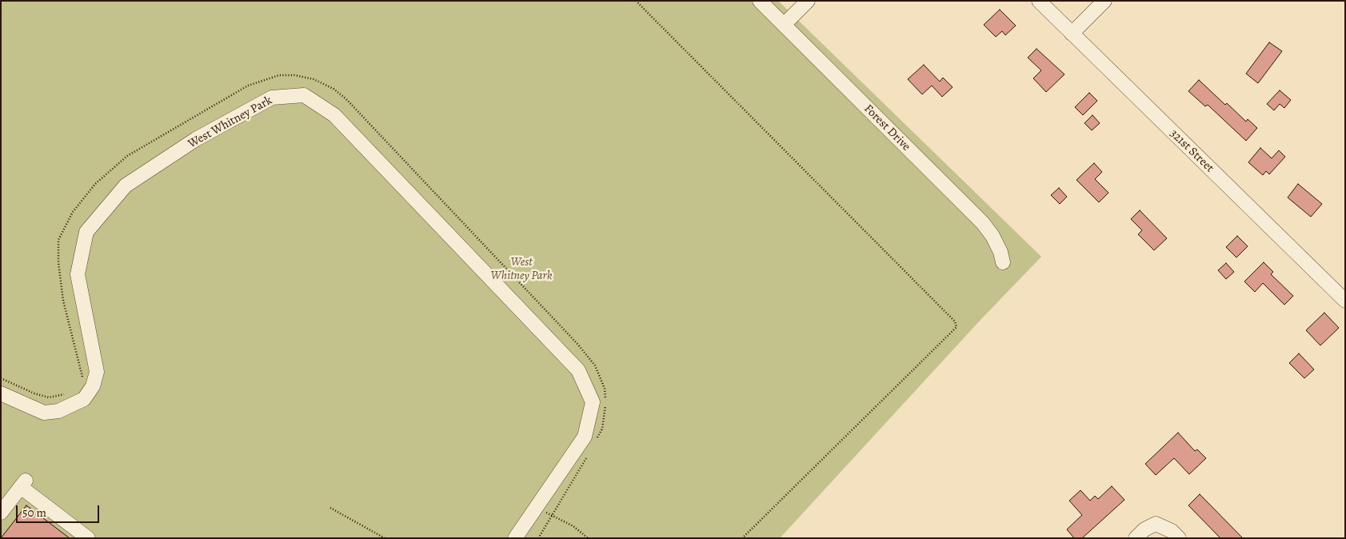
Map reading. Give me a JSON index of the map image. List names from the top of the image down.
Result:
{
  "streets": {
    "street": ["West Whitney Park", "Forest Drive", "321st Street"]
  },
  "parks": ["West Whitney Park"],
  "scale_bar": "50 m"
}
